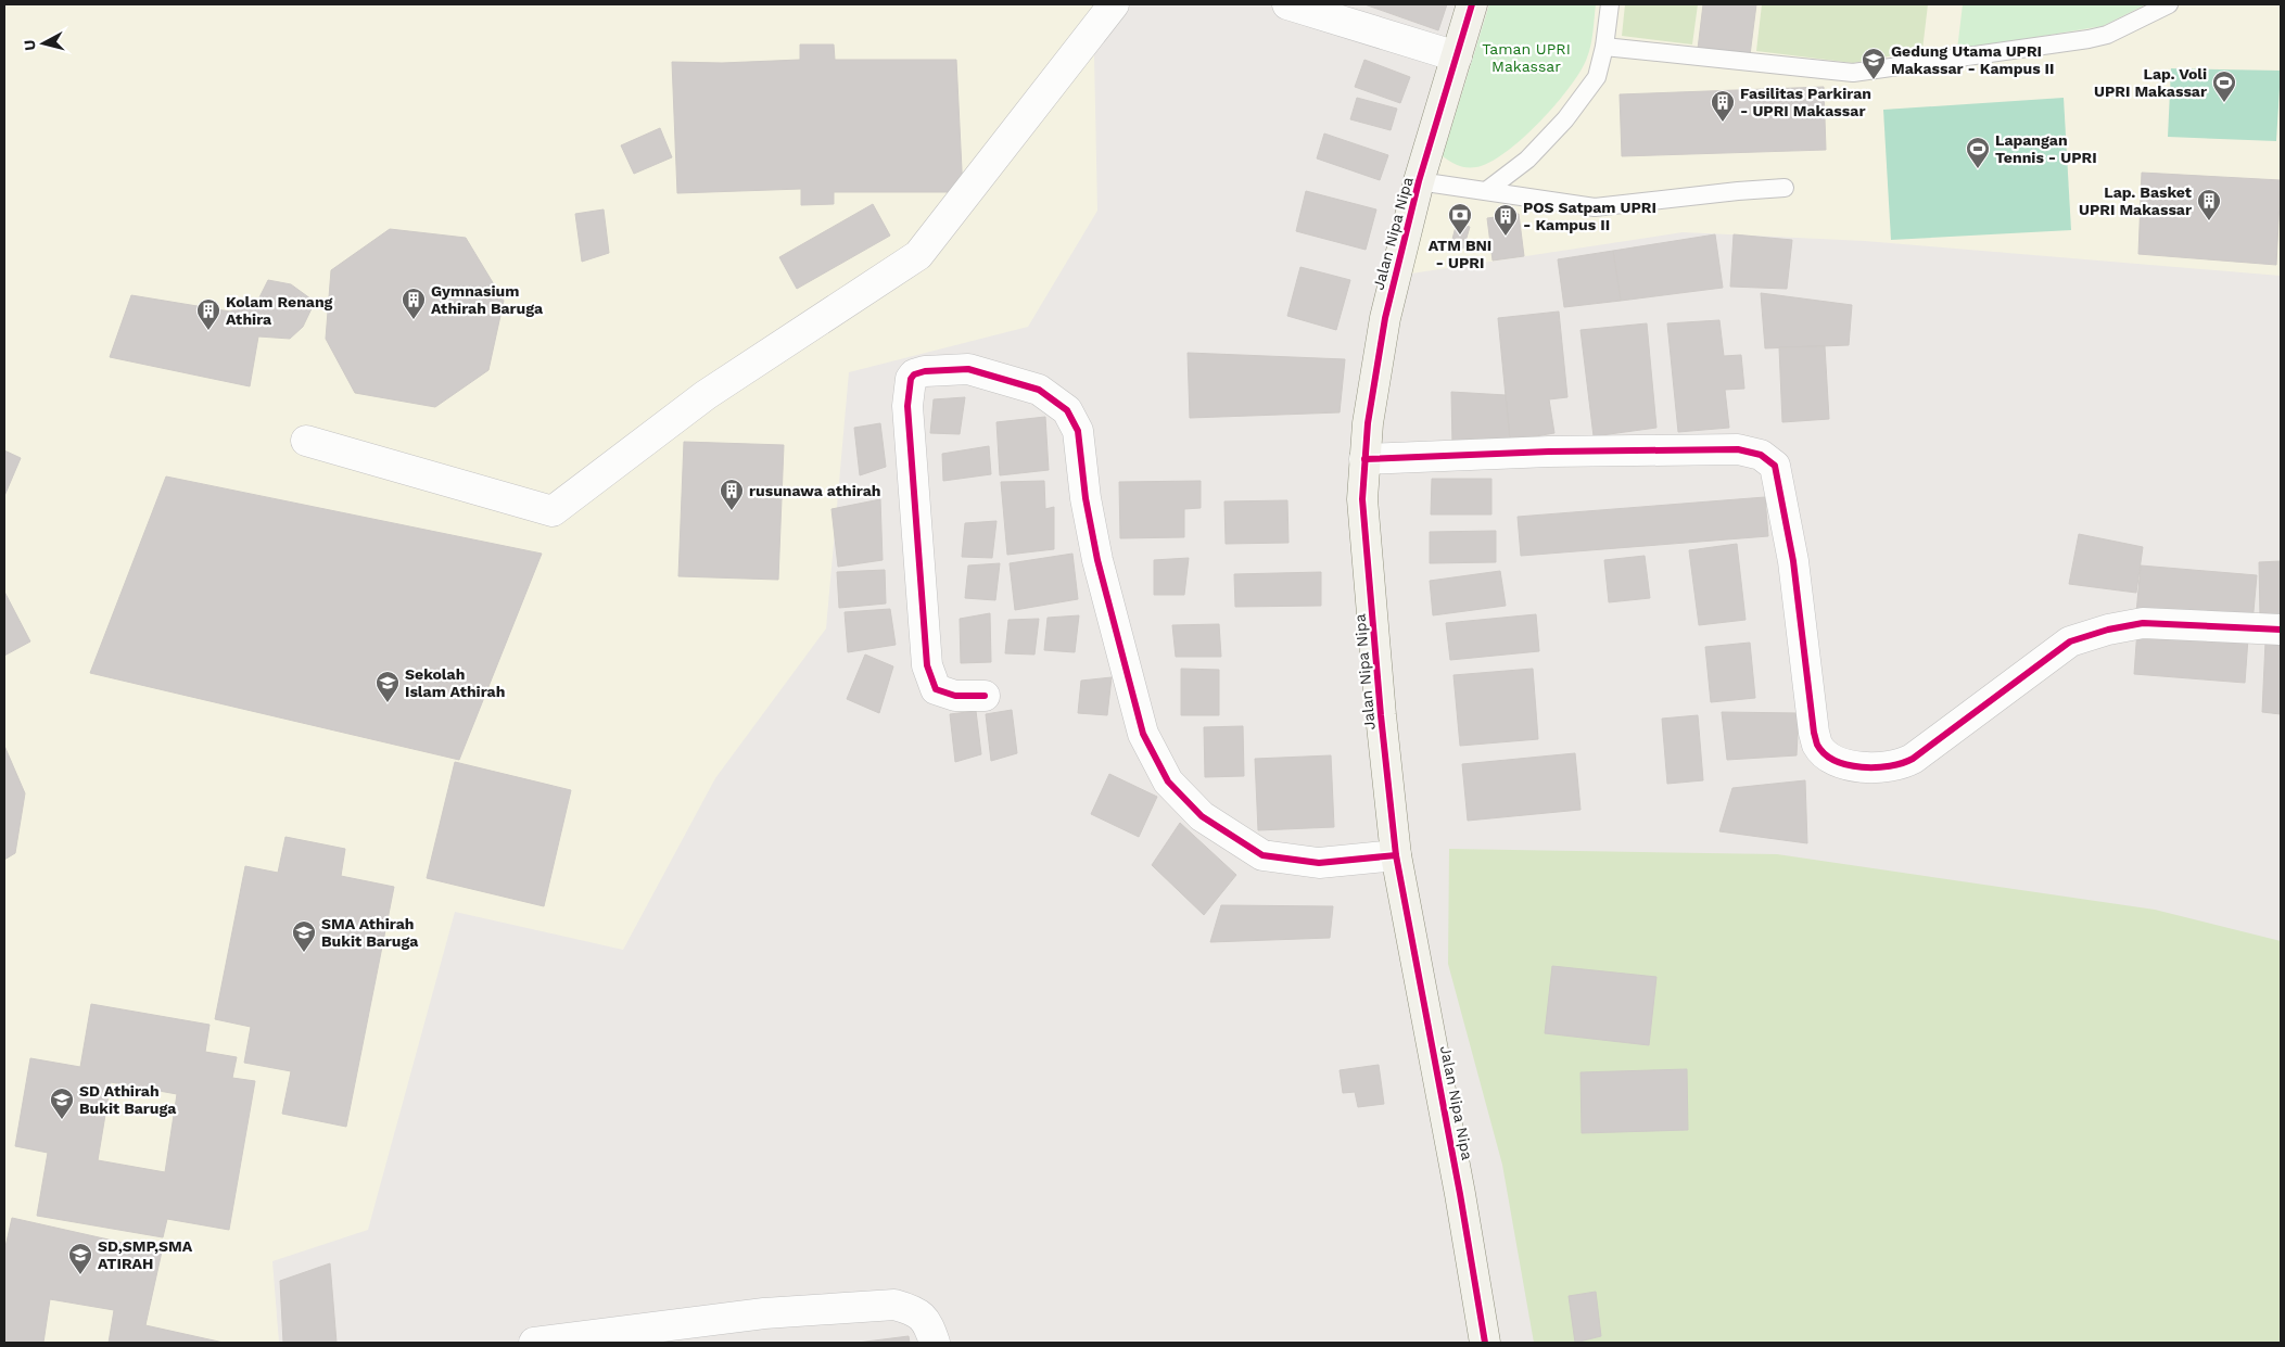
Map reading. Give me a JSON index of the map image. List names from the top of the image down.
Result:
{
  "streets": {
    "street": ["Jalan Nipa Nipa"]
  },
  "parks": ["Taman UPRI Makassar"],
  "places": {
    "school or university": [
      "Gedung Utama UPRI Makassar - Kampus II",
      "Sekolah Islam Athirah",
      "SMA Athirah Bukit Baruga",
      "SD Athirah Bukit Baruga",
      "SD,SMP,SMA ATIRAH"
    ],
    "sports": ["Lap. Voli UPRI Makassar", "Lapangan Tennis - UPRI"],
    "building": [
      "Fasilitas Parkiran - UPRI Makassar",
      "Lap. Basket UPRI Makassar",
      "POS Satpam UPRI - Kampus II",
      "Gymnasium Athirah Baruga",
      "Kolam Renang Athira",
      "rusunawa athirah"
    ],
    "bank": ["ATM BNI - UPRI"]
  },
  "north": "left"
}
